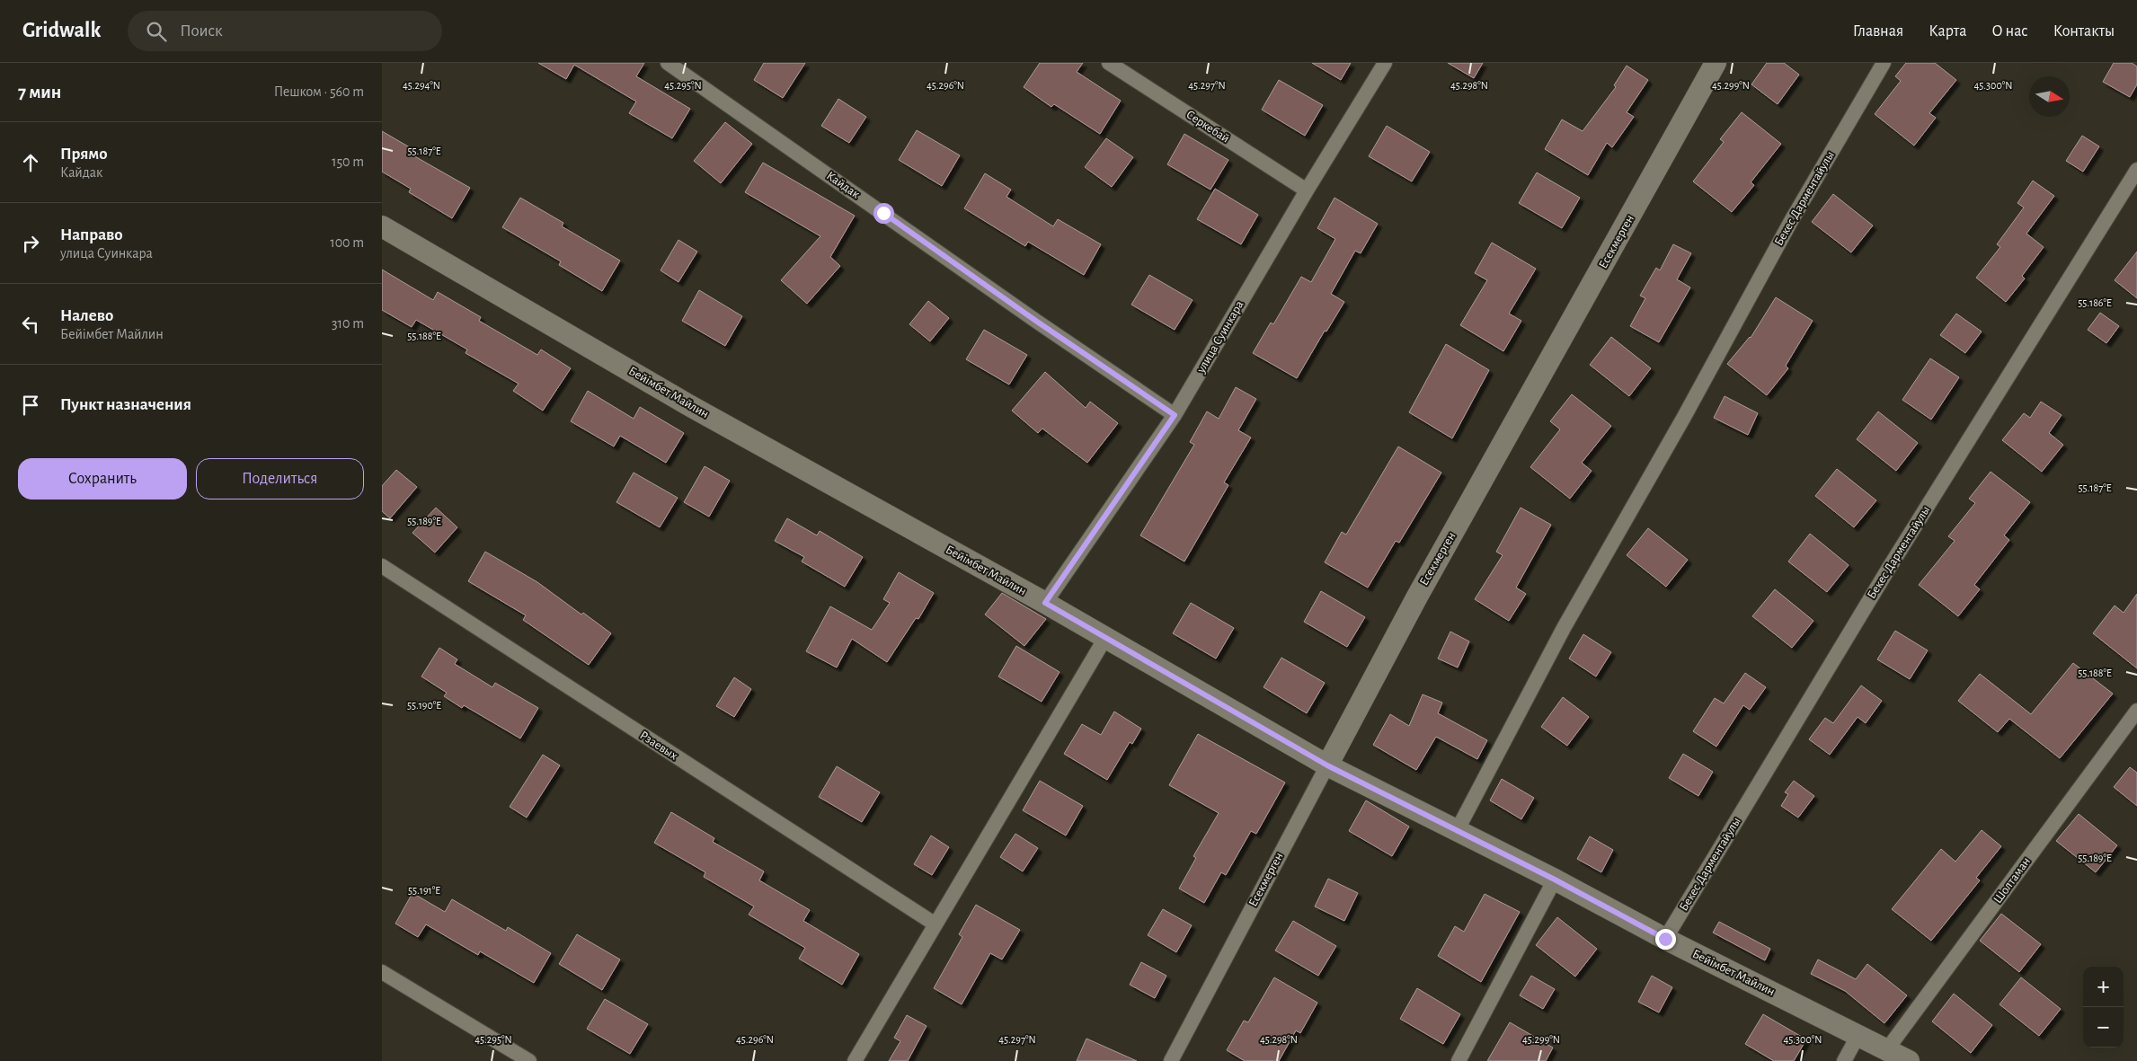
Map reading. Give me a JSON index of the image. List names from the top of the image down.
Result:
{
  "streets": {
    "street": [
      "Серкебай",
      "Кайдак",
      "Бекес Дарментайулы",
      "Eсекмерген",
      "улица Суинкара",
      "Бейімбет Майлин",
      "Рзаевых",
      "Шолтаман"
    ]
  },
  "crossings": [
    ["Серкебай", "улица Суинкара"],
    ["Кайдак", "улица Суинкара"],
    ["Бекес Дарментайулы", "Бейімбет Майлин"],
    ["Eсекмерген", "Бейімбет Майлин"],
    ["улица Суинкара", "Бейімбет Майлин"],
    ["Бейімбет Майлин", "Шолтаман"]
  ],
  "north": "right",
  "page": {
    "header": "Gridwalk",
    "search": "Поиск",
    "nav": [
      "Главная",
      "Карта",
      "О нас",
      "Контакты"
    ],
    "heading": ["7 мин", "Пешком · 560 m"],
    "list": [
      ["Прямо", "Кайдак", "150 m"],
      ["Направо", "улица Суинкара", "100 m"],
      ["Налево", "Бейімбет Майлин", "310 m"],
      "Пункт назначения"
    ],
    "buttons": ["Сохранить", "Поделиться"],
    "map_buttons": ["+", "−"]
  },
  "coordinates": [
    "45.294°N",
    "45.295°N",
    "45.296°N",
    "45.297°N",
    "45.298°N",
    "45.299°N",
    "45.300°N",
    "55.187°E",
    "55.186°E",
    "55.188°E",
    "55.189°E",
    "55.190°E",
    "55.191°E"
  ]
}
